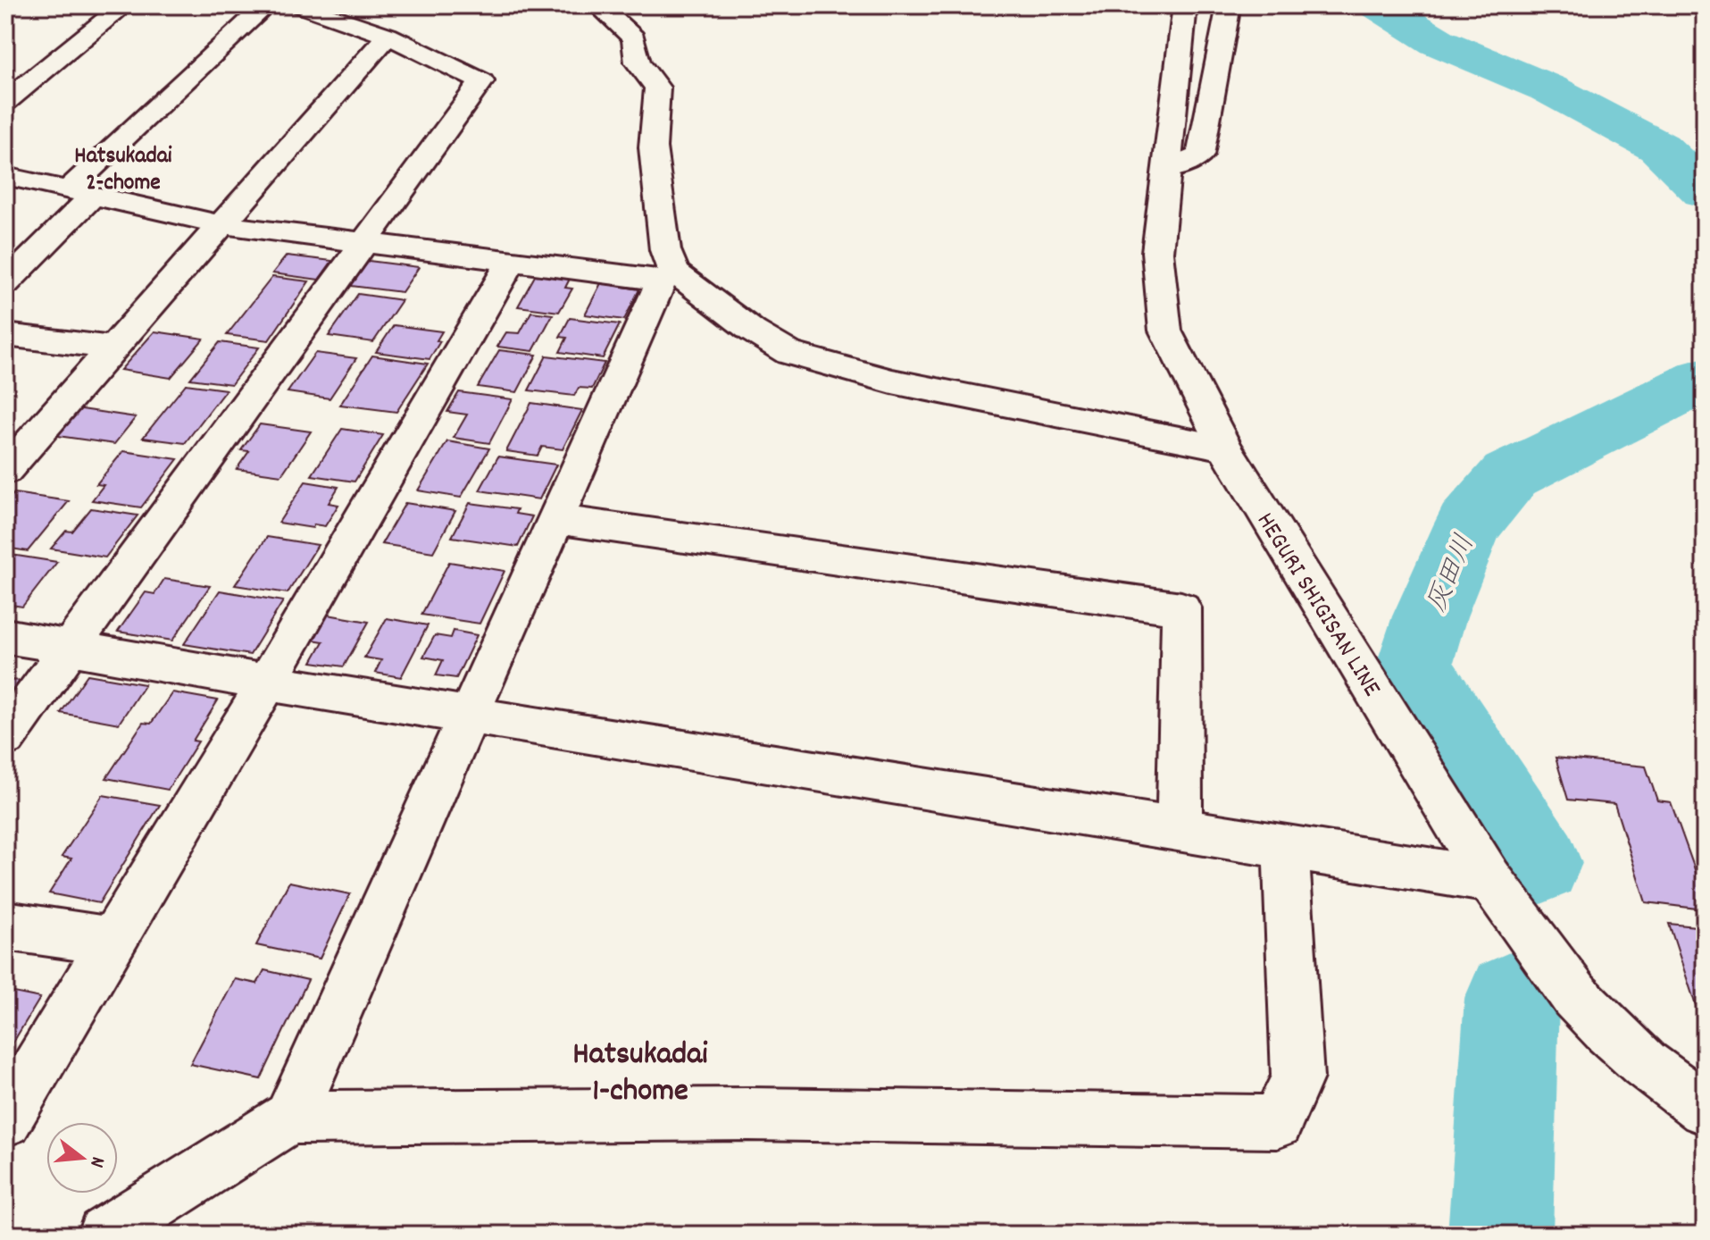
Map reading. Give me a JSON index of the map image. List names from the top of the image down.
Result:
{
  "streets": {
    "street": ["HEGURI SHIGISAN LINE"]
  },
  "districts": ["Hatsukadai 2-chome", "Hatsukadai 1-chome"],
  "water": ["灰田川"],
  "north": "right"
}
